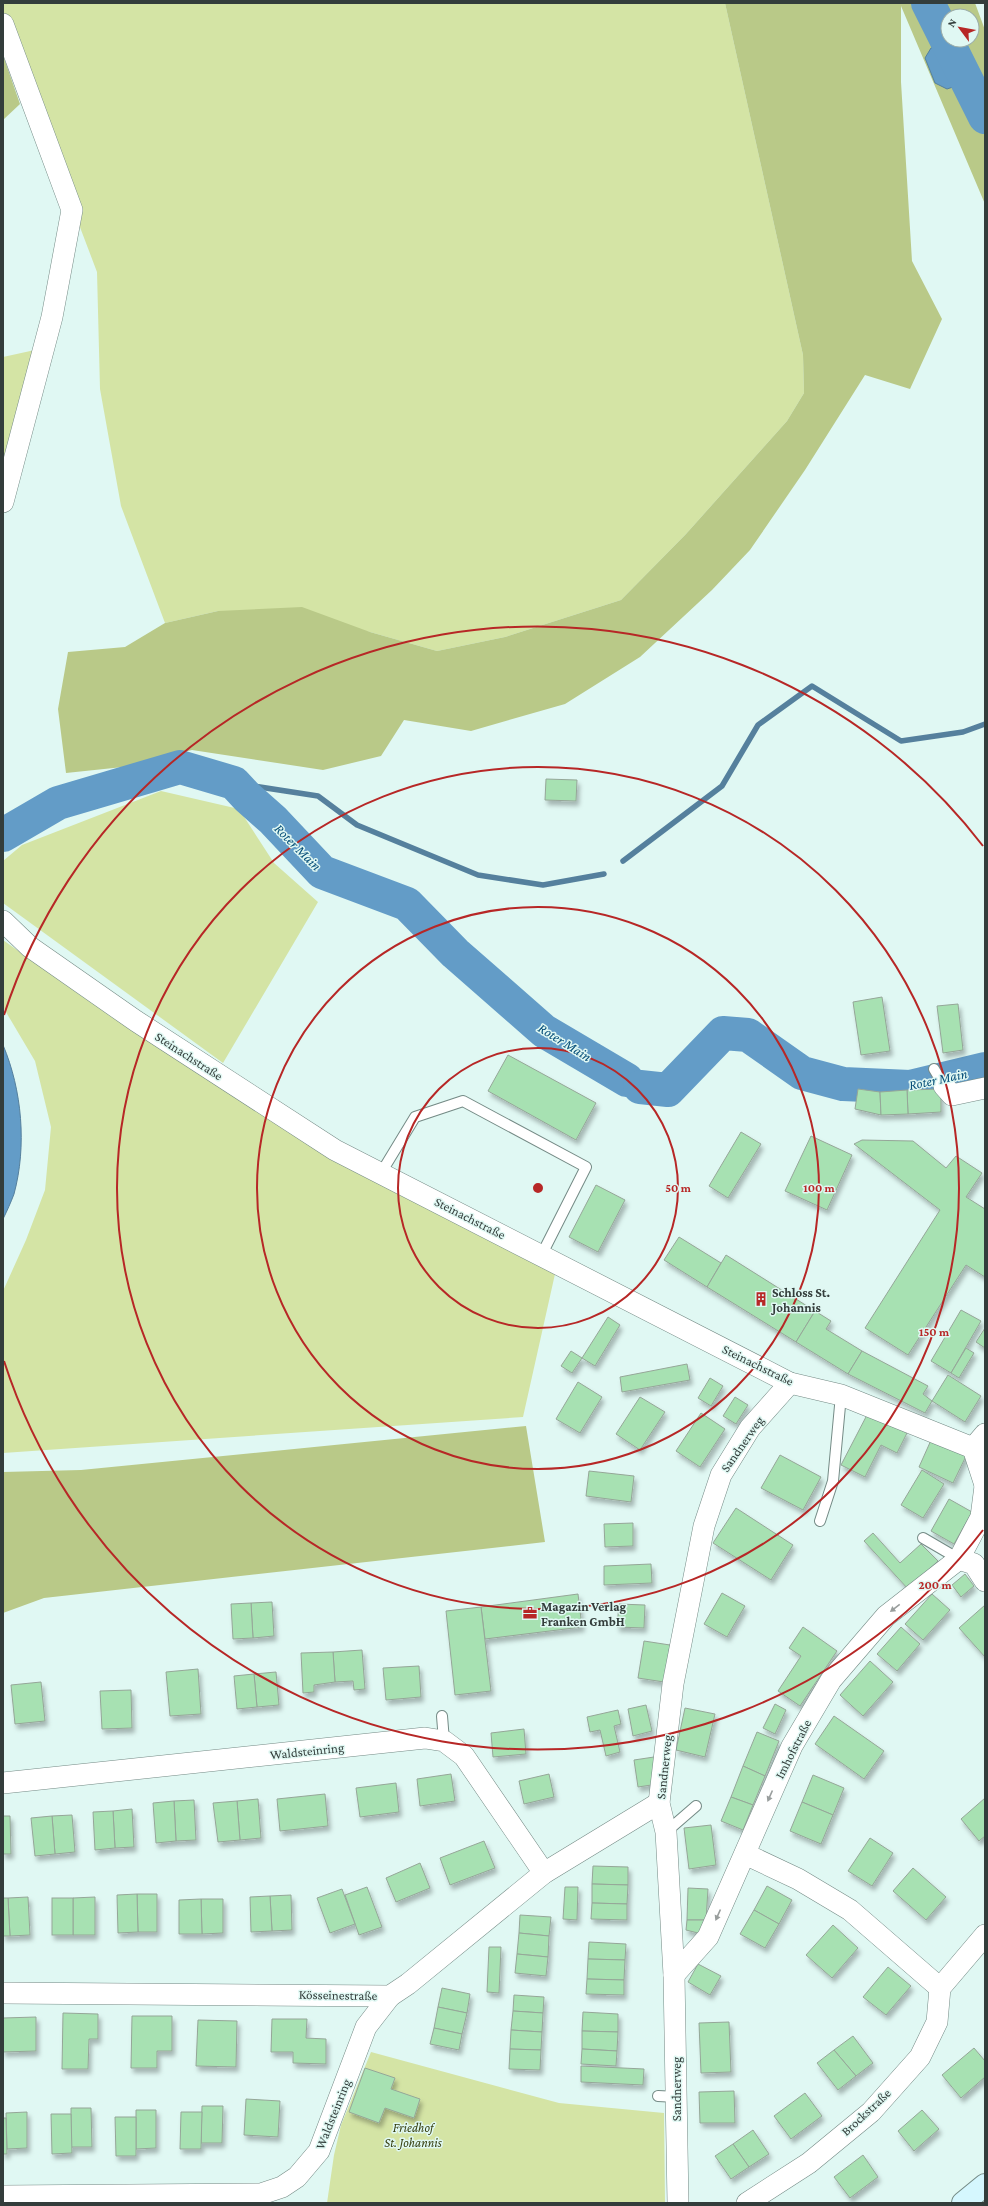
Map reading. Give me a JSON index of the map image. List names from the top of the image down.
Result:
{
  "streets": {
    "street": [
      "Steinachstraße",
      "Sandnerweg",
      "Imhofstraße",
      "Waldsteinring",
      "Kösseinestraße",
      "Brockstraße"
    ]
  },
  "crossings": [
    ["Steinachstraße", "Sandnerweg"],
    ["Sandnerweg", "Imhofstraße"],
    ["Sandnerweg", "Kösseinestraße"],
    ["Waldsteinring", "Kösseinestraße"]
  ],
  "one_way": ["Imhofstraße"],
  "water": ["Roter Main"],
  "parks": ["Friedhof St. Johannis"],
  "places": {
    "building": ["Schloss St. Johannis"],
    "office": ["Magazin Verlag Franken GmbH"]
  },
  "north": "top left",
  "rings": [
    "50 m",
    "100 m",
    "150 m",
    "200 m"
  ]
}
